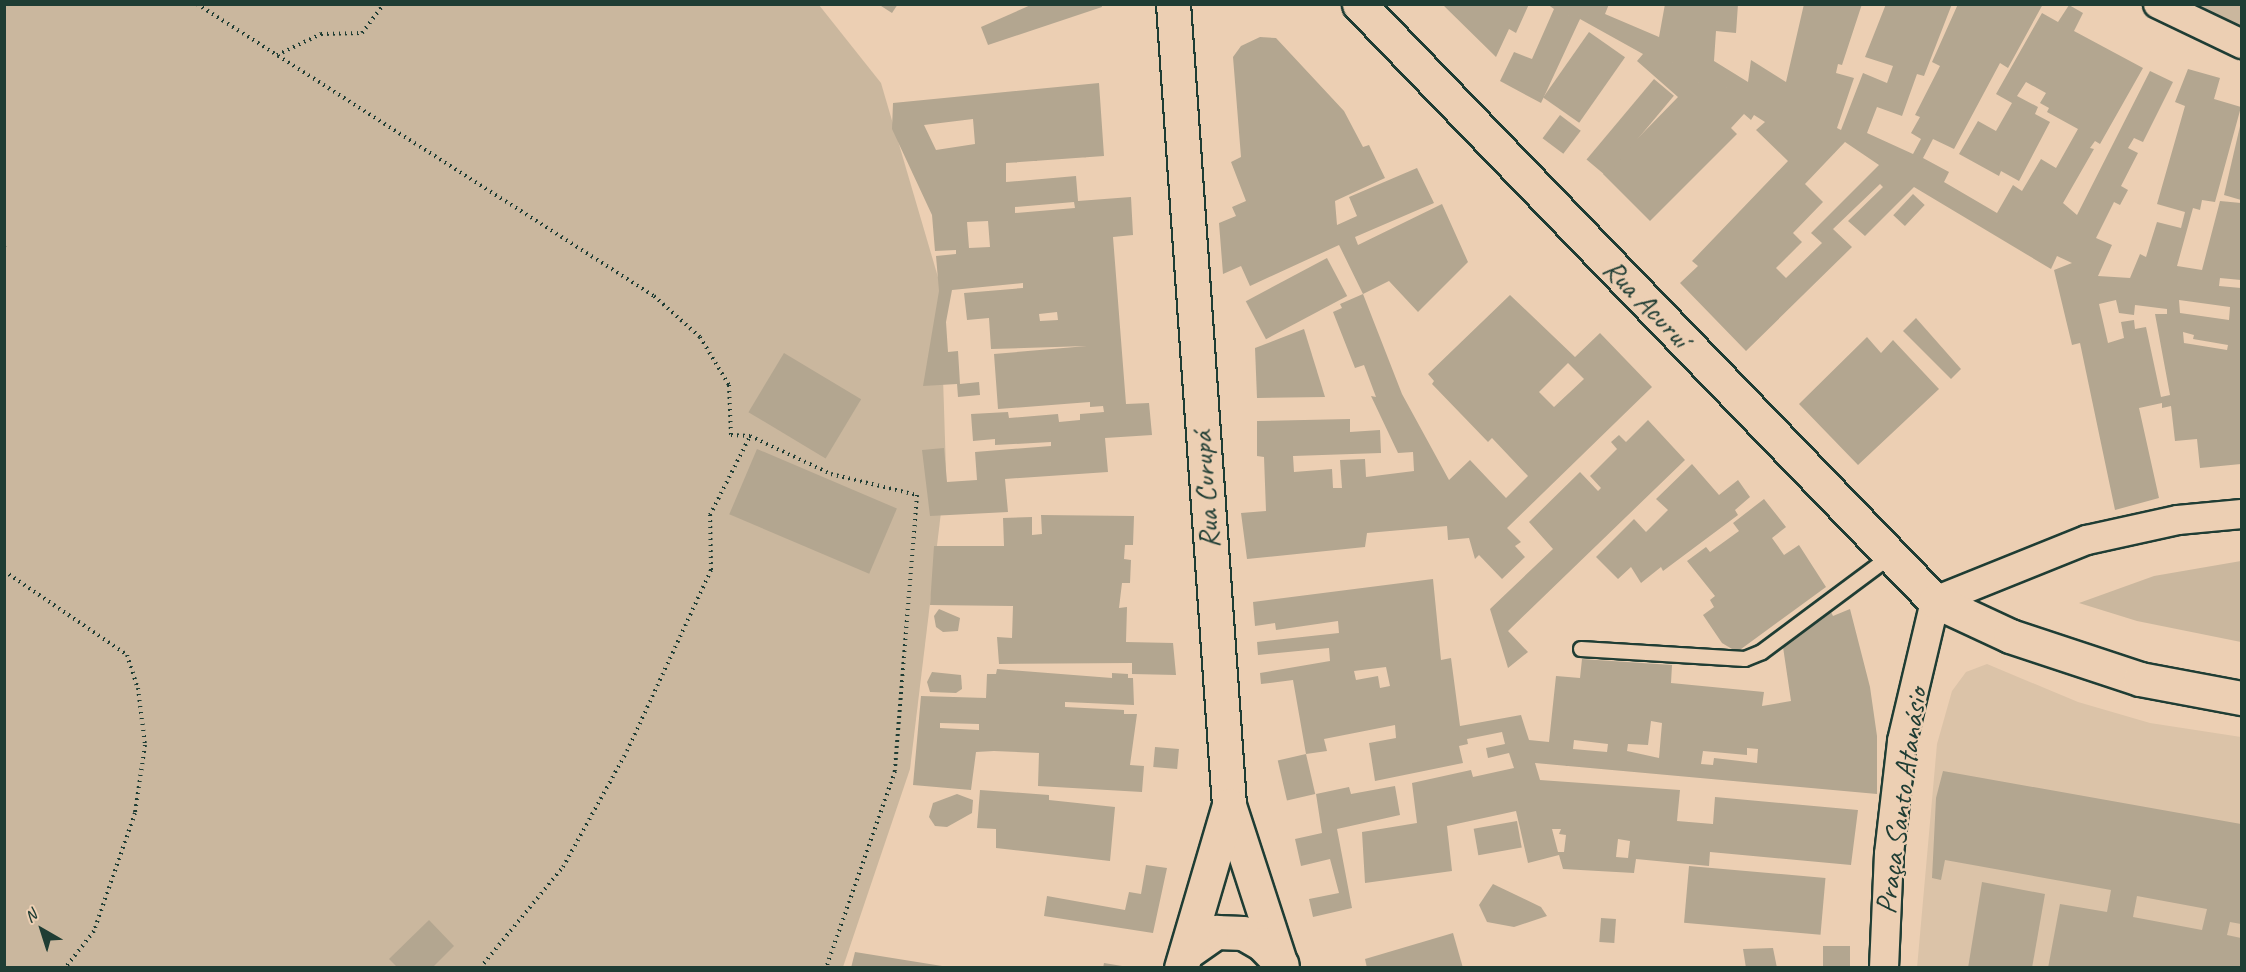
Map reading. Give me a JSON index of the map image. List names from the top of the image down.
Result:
{
  "streets": {
    "street": ["Rua Acuruí", "Rua Curupá", "Praça Santo Atanásio"]
  },
  "crossings": [
    ["Rua Acuruí", "Praça Santo Atanásio"]
  ],
  "north": "top left"
}
